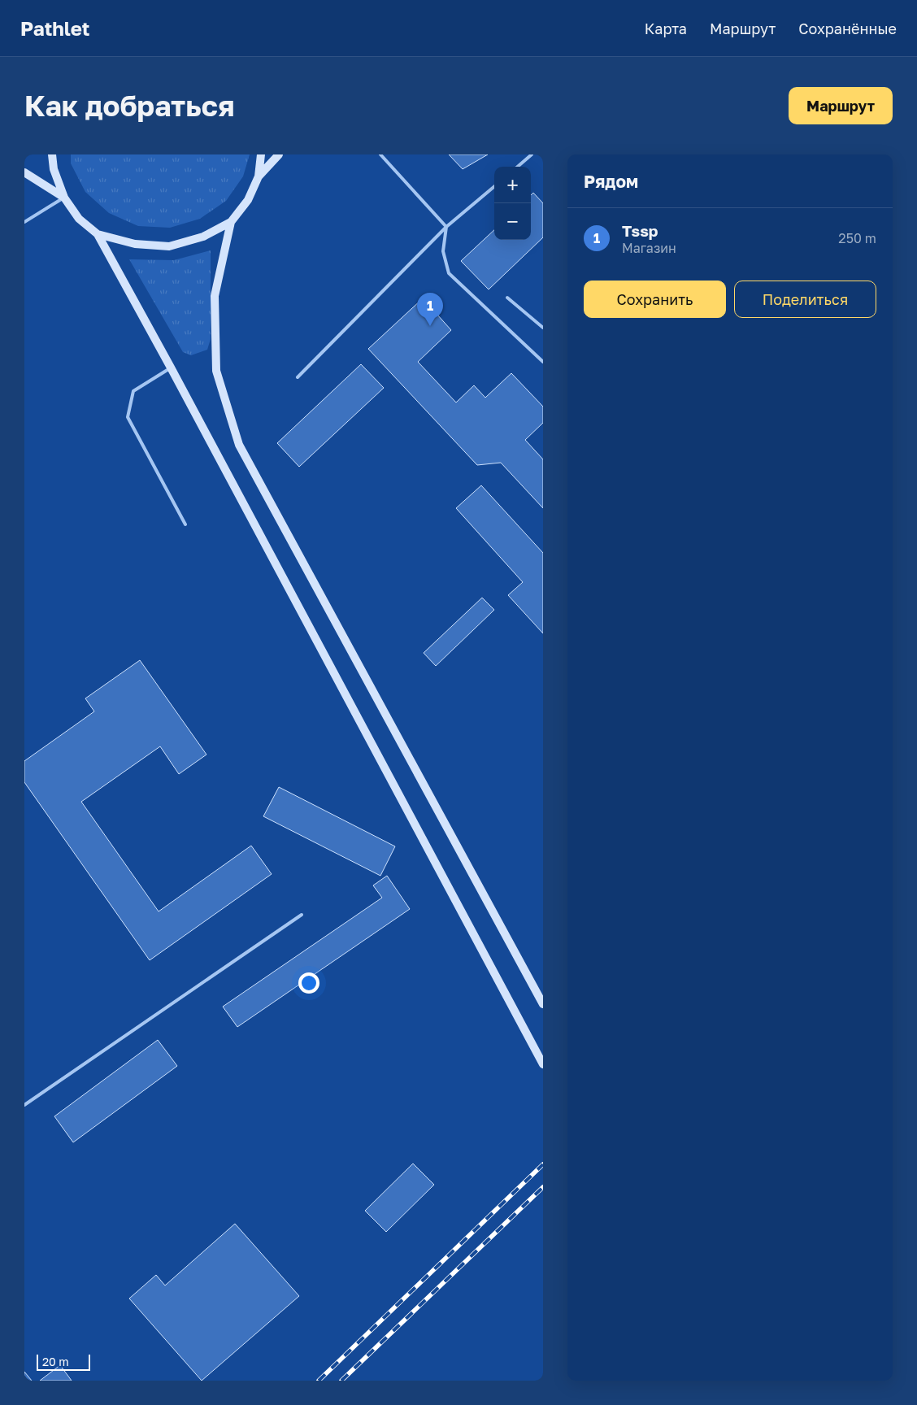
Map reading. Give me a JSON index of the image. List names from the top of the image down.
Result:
{
  "scale_bar": "20 m",
  "page": {
    "header": "Pathlet",
    "nav": ["Карта", "Маршрут", "Сохранённые"],
    "buttons": [
      "Маршрут",
      ["Сохранить", "Поделиться"]
    ],
    "title": "Как добраться",
    "heading": "Рядом",
    "map_buttons": ["+", "−"],
    "list": [
      {
        "mark": "1",
        "name": "Tssp",
        "note": "Магазин",
        "value": "250 m"
      }
    ],
    "pins": "1",
    "scale": "20 m"
  }
}
